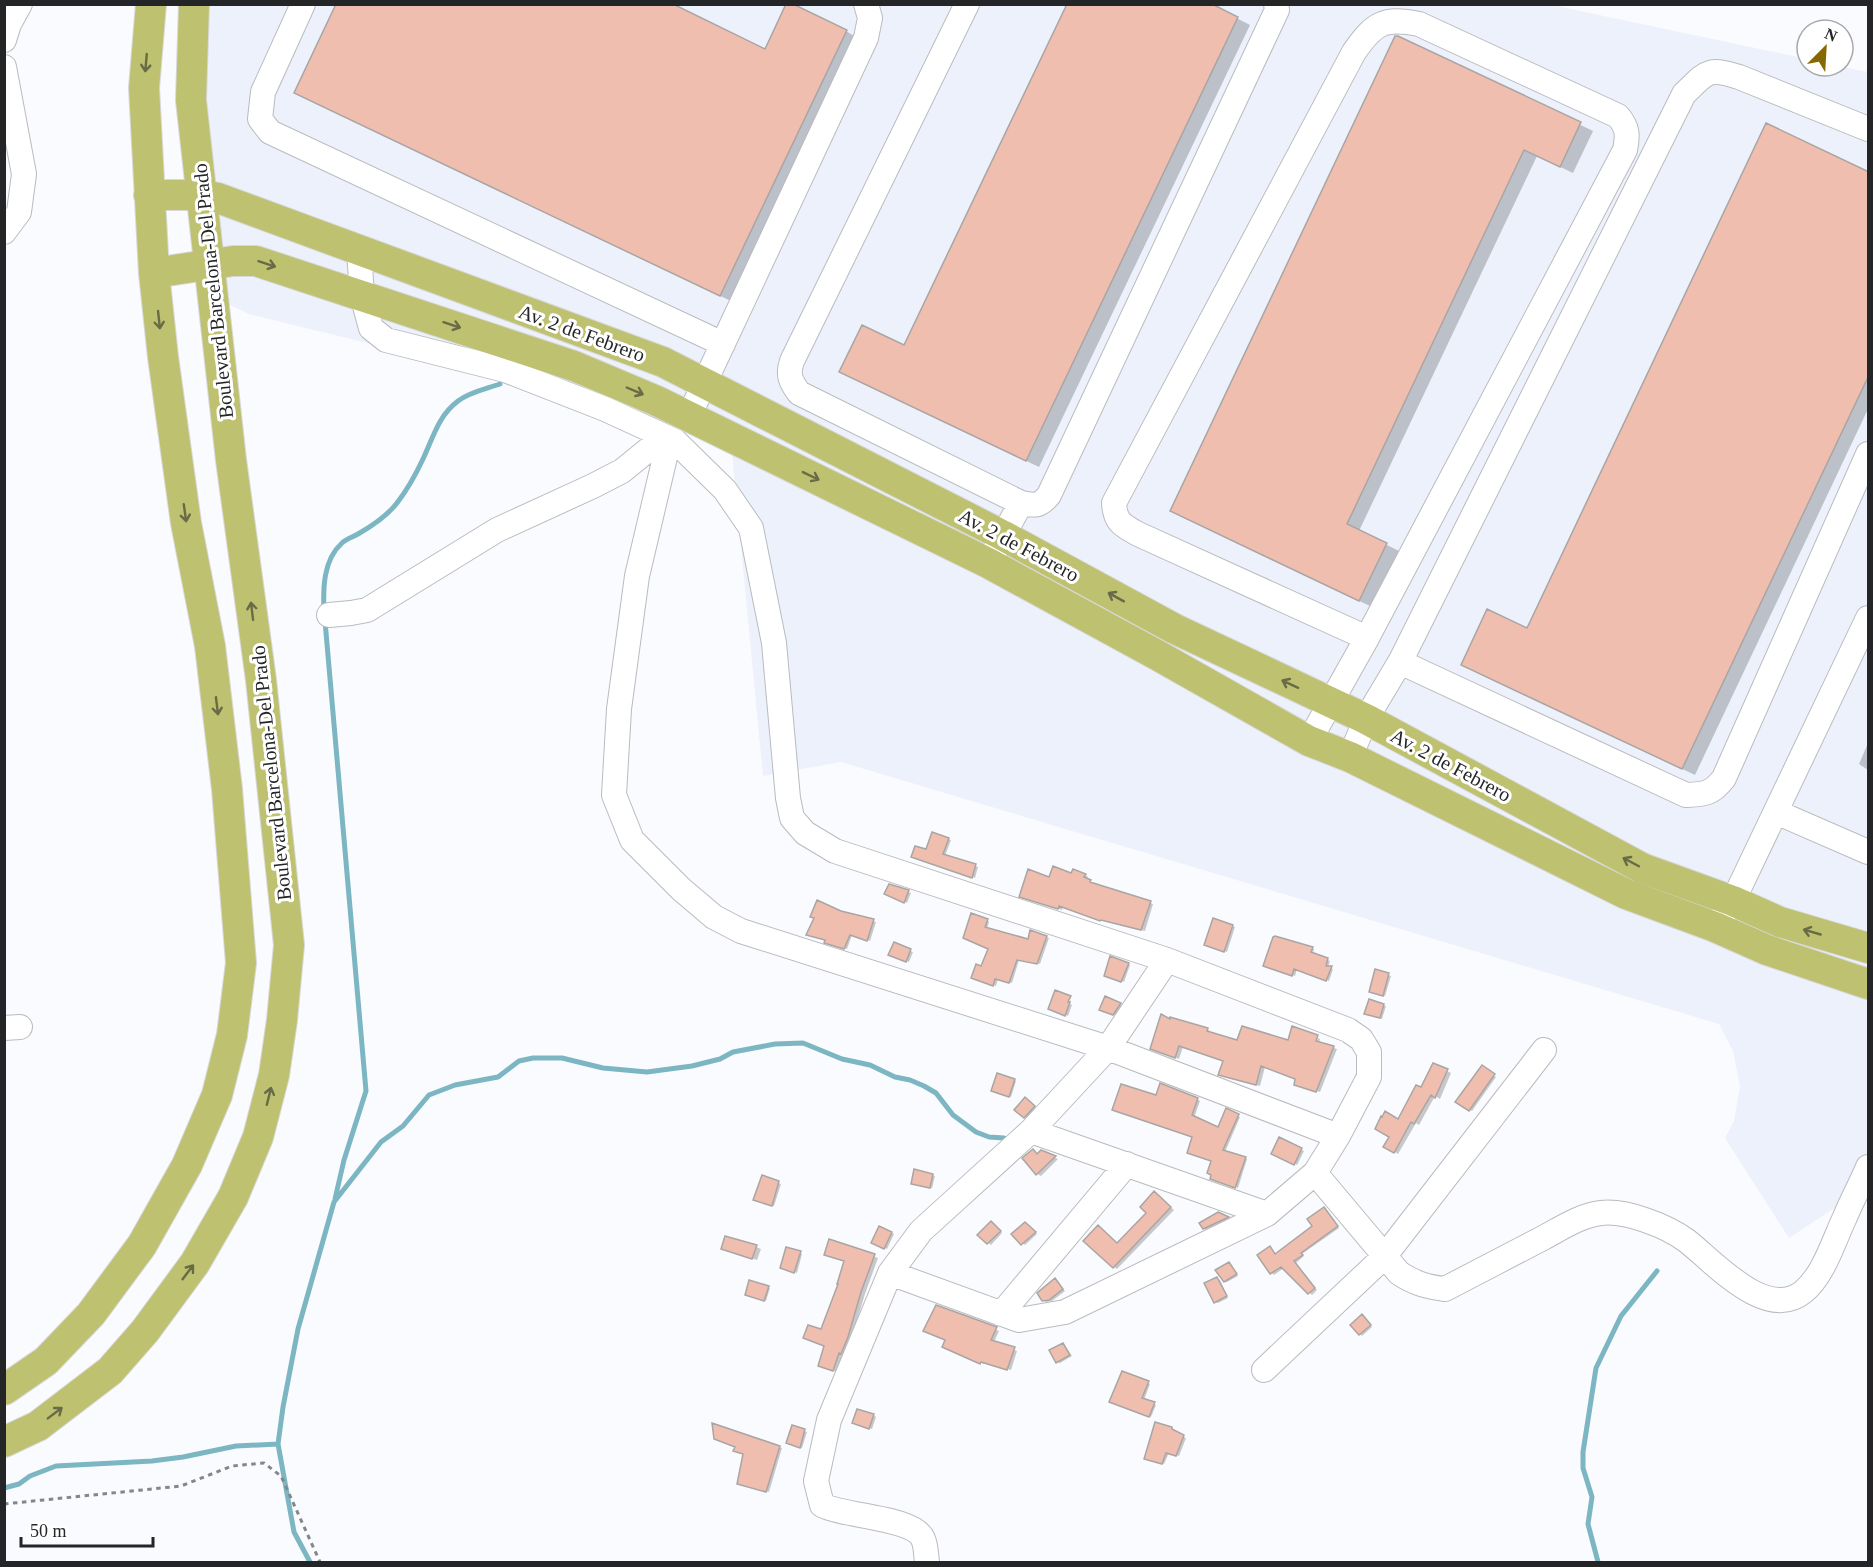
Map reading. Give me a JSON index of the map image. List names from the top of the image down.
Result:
{
  "streets": {
    "main road": ["Boulevard Barcelona-Del Prado", "Av. 2 de Febrero"]
  },
  "crossings": [
    ["Boulevard Barcelona-Del Prado", "Av. 2 de Febrero"]
  ],
  "scale_bar": "50 m",
  "north": "top right"
}
